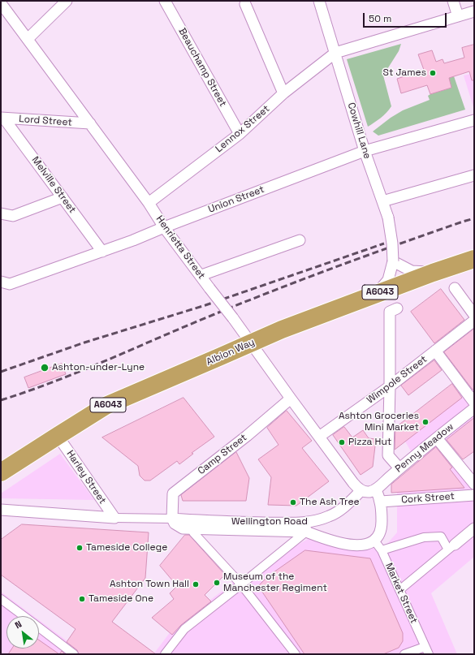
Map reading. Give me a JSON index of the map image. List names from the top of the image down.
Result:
{
  "streets": {
    "highway": ["A6043", "Albion Way"],
    "street": [
      "Beauchamp Street",
      "Lord Street",
      "Lennox Street",
      "Cowhill Lane",
      "Melville Street",
      "Union Street",
      "Henrietta Street",
      "Wimpole Street",
      "Penny Meadow",
      "Camp Street",
      "Harley Street",
      "Cork Street",
      "Wellington Road",
      "Market Street"
    ]
  },
  "crossings": [
    ["Beauchamp Street", "Lennox Street"],
    ["Lord Street", "Melville Street"],
    ["Lord Street", "Henrietta Street"],
    ["Lennox Street", "Cowhill Lane"],
    ["Lennox Street", "Henrietta Street"],
    ["Cowhill Lane", "Union Street"],
    ["Cowhill Lane", "Albion Way"],
    ["Melville Street", "Union Street"],
    ["Union Street", "Henrietta Street"],
    ["Henrietta Street", "Albion Way"],
    ["Henrietta Street", "Wimpole Street"],
    ["Henrietta Street", "Camp Street"],
    ["Henrietta Street", "Wellington Road"],
    ["Albion Way", "Harley Street"],
    ["Camp Street", "Wellington Road"],
    ["Harley Street", "Wellington Road"]
  ],
  "places": [
    "St James",
    "Ashton-under-Lyne",
    "Ashton Groceries Mini Market",
    "Pizza Hut",
    "The Ash Tree",
    "Tameside College",
    "Museum of the Manchester Regiment",
    "Ashton Town Hall",
    "Tameside One"
  ],
  "scale_bar": "50 m",
  "north": "top left"
}
